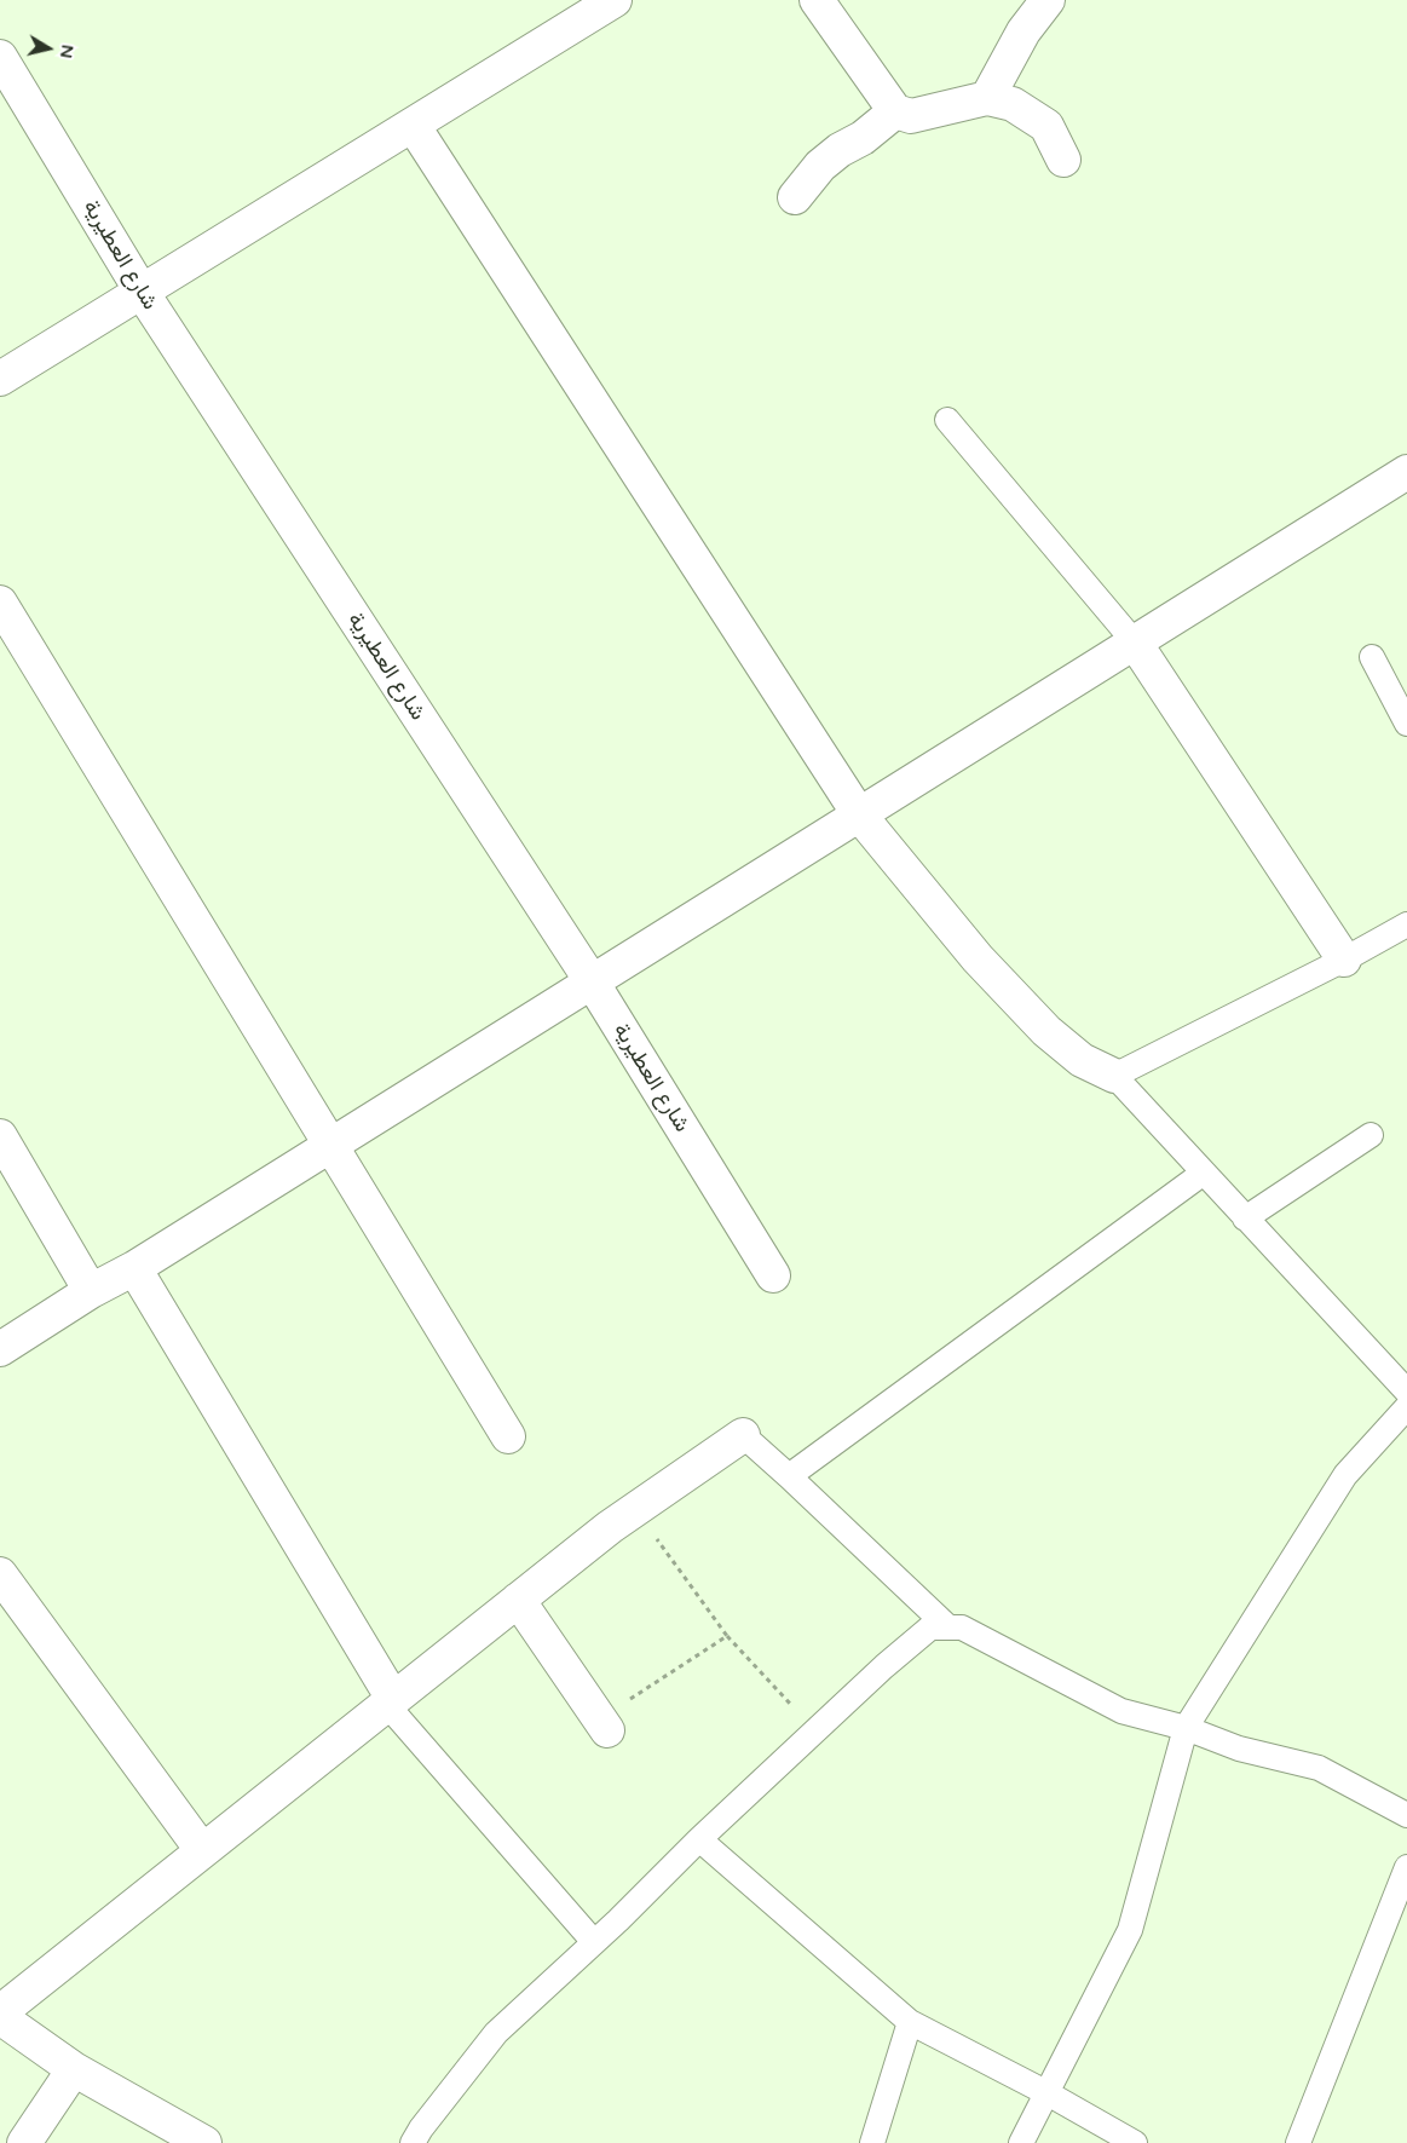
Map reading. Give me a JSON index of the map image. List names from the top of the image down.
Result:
{
  "streets": {
    "street": ["شارع العطيرية"]
  },
  "north": "right"
}
